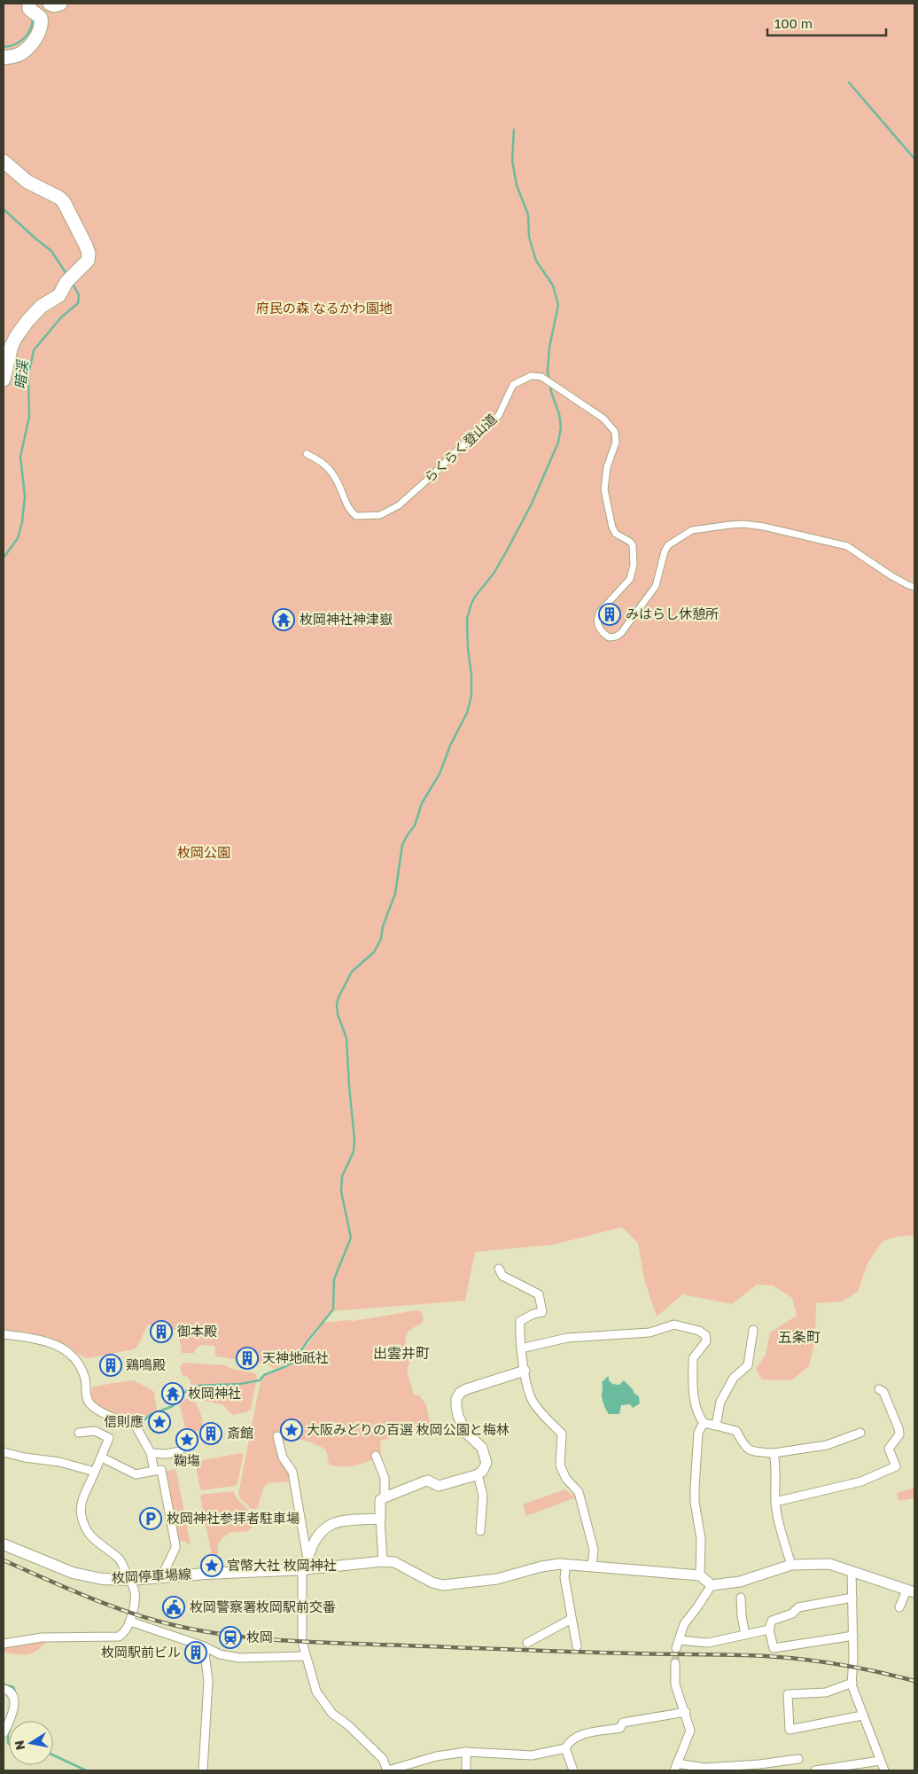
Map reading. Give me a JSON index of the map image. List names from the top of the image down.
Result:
{
  "streets": {
    "main road": ["枚岡停車場線"],
    "street": ["らくらく登山道"]
  },
  "districts": ["五条町", "出雲井町"],
  "water": ["暗渓"],
  "parks": ["府民の森 なるかわ園地", "枚岡公園"],
  "places": {
    "building": [
      "みはらし休憩所",
      "御本殿",
      "天神地祇社",
      "鶏鳴殿",
      "斎館",
      "枚岡駅前ビル"
    ],
    "temple": ["枚岡神社神津嶽", "枚岡神社"],
    "place": [
      "信則應",
      "大阪みどりの百選 枚岡公園と梅林",
      "鞠塲",
      "官幣大社 枚岡神社"
    ],
    "parking": ["枚岡神社参拝者駐車場"],
    "public building": ["枚岡警察署枚岡駅前交番"],
    "station": ["枚岡"]
  },
  "scale_bar": "100 m",
  "north": "left"
}
